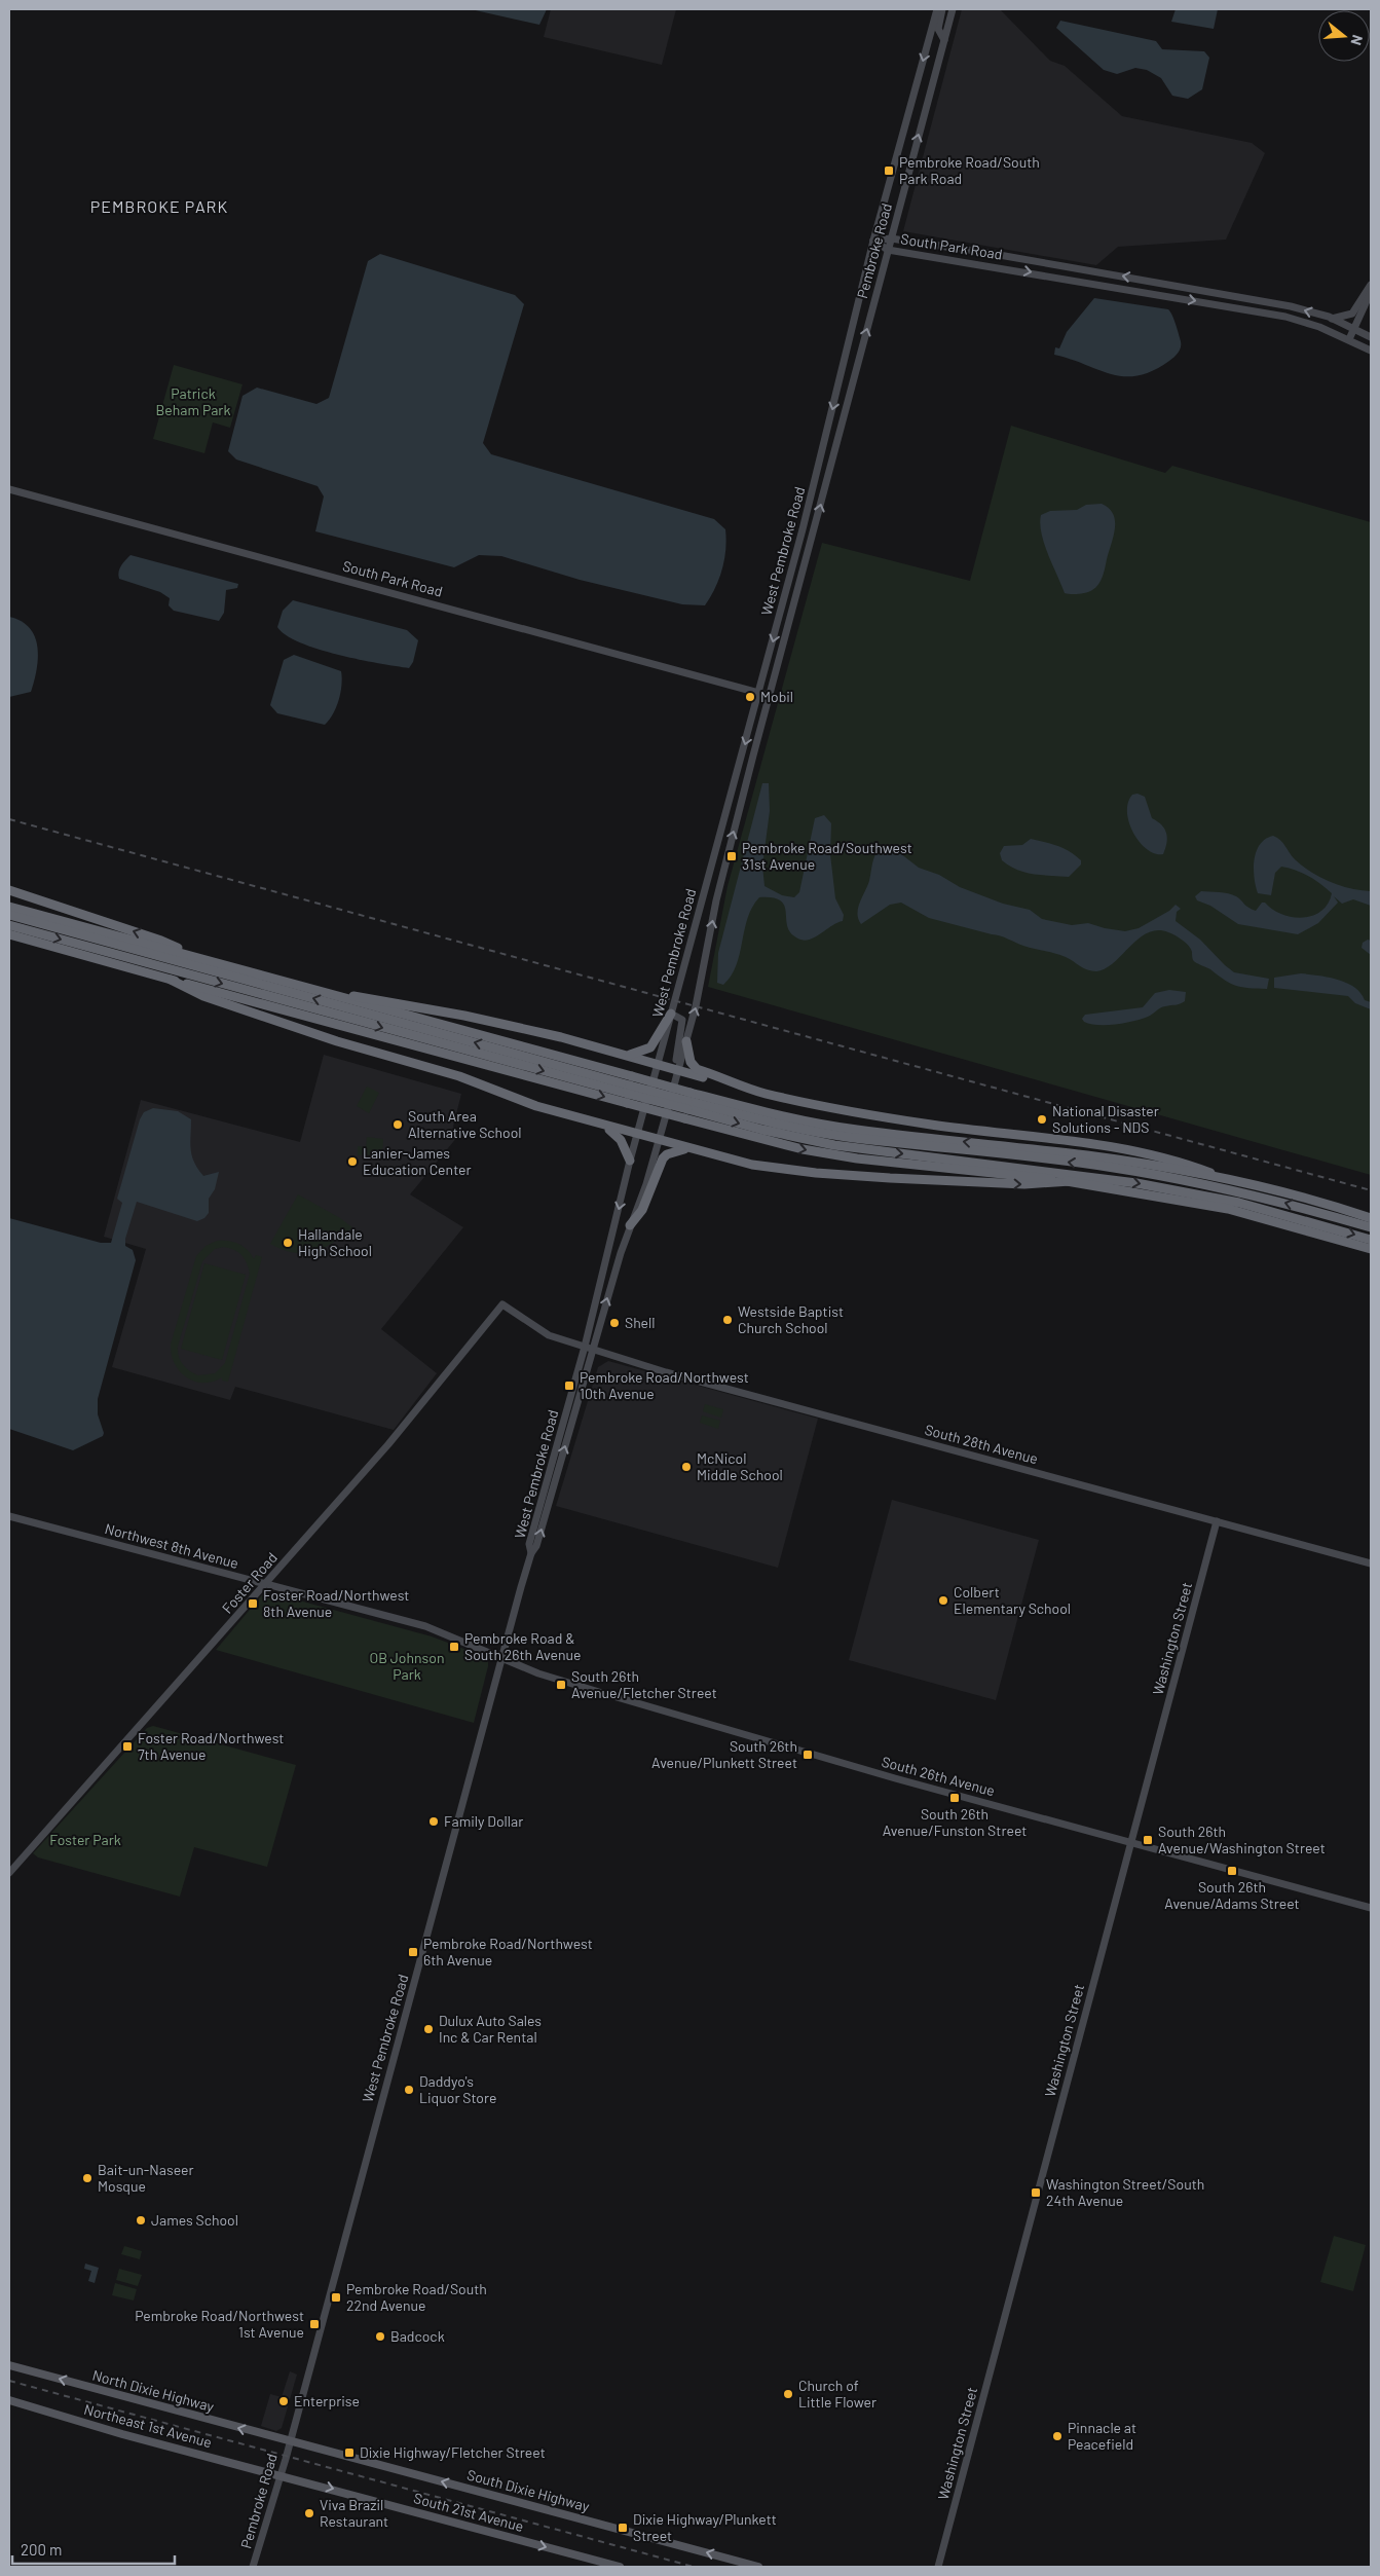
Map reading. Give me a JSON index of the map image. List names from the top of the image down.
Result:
{
  "streets": {
    "main road": [
      "North Dixie Highway",
      "Northeast 1st Avenue",
      "South Dixie Highway",
      "South 21st Avenue"
    ],
    "street": [
      "South Park Road",
      "Pembroke Road",
      "West Pembroke Road",
      "South 28th Avenue",
      "Northwest 8th Avenue",
      "Foster Road",
      "Washington Street",
      "South 26th Avenue"
    ]
  },
  "crossings": [
    ["South Park Road", "Pembroke Road"],
    ["South Park Road", "West Pembroke Road"],
    ["Pembroke Road", "West Pembroke Road"],
    ["Pembroke Road", "North Dixie Highway"],
    ["Pembroke Road", "Northeast 1st Avenue"],
    ["Pembroke Road", "South Dixie Highway"],
    ["Pembroke Road", "South 21st Avenue"],
    ["West Pembroke Road", "South 28th Avenue"],
    ["West Pembroke Road", "Northwest 8th Avenue"],
    ["West Pembroke Road", "South 26th Avenue"],
    ["West Pembroke Road", "North Dixie Highway"],
    ["West Pembroke Road", "South Dixie Highway"],
    ["South 28th Avenue", "Foster Road"],
    ["South 28th Avenue", "Washington Street"],
    ["Northwest 8th Avenue", "Foster Road"],
    ["Northwest 8th Avenue", "South 26th Avenue"],
    ["Washington Street", "South 26th Avenue"],
    ["North Dixie Highway", "South Dixie Highway"],
    ["Northeast 1st Avenue", "South 21st Avenue"]
  ],
  "one_way": ["North Dixie Highway", "South Dixie Highway", "South 21st Avenue"],
  "districts": ["PEMBROKE PARK"],
  "parks": ["Patrick Beham Park", "OB Johnson Park", "Foster Park"],
  "places": {
    "transit": [
      "Pembroke Road/South Park Road",
      "Pembroke Road/Southwest 31st Avenue",
      "Pembroke Road/Northwest 10th Avenue",
      "Foster Road/Northwest 8th Avenue",
      "Pembroke Road & South 26th Avenue",
      "South 26th Avenue/Fletcher Street",
      "Foster Road/Northwest 7th Avenue",
      "South 26th Avenue/Plunkett Street",
      "South 26th Avenue/Funston Street",
      "South 26th Avenue/Washington Street",
      "South 26th Avenue/Adams Street",
      "Pembroke Road/Northwest 6th Avenue",
      "Washington Street/South 24th Avenue",
      "Pembroke Road/South 22nd Avenue",
      "Pembroke Road/Northwest 1st Avenue",
      "Dixie Highway/Fletcher Street",
      "Dixie Highway/Plunkett Street"
    ],
    "other": [
      "Mobil",
      "National Disaster Solutions - NDS",
      "South Area Alternative School",
      "Lanier-James Education Center",
      "Hallandale High School",
      "Westside Baptist Church School",
      "Shell",
      "McNicol Middle School",
      "Colbert Elementary School",
      "Family Dollar",
      "Dulux Auto Sales Inc & Car Rental",
      "Daddyo's Liquor Store",
      "Bait-un-Naseer Mosque",
      "James School",
      "Badcock",
      "Church of Little Flower",
      "Enterprise",
      "Pinnacle at Peacefield",
      "Viva Brazil Restaurant"
    ]
  },
  "scale_bar": "200 m",
  "north": "right"
}
